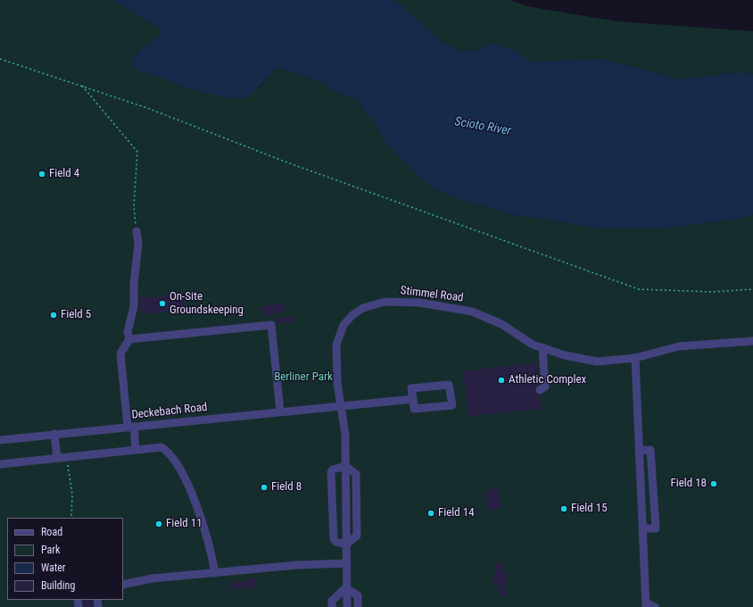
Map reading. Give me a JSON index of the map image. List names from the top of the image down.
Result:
{
  "streets": {
    "street": ["Stimmel Road", "Deckebach Road"]
  },
  "crossings": [
    ["Stimmel Road", "Deckebach Road"]
  ],
  "water": ["Scioto River"],
  "parks": ["Berliner Park"],
  "places": [
    "Field 4",
    "On-Site Groundskeeping",
    "Field 5",
    "Athletic Complex",
    "Field 18",
    "Field 8",
    "Field 15",
    "Field 14",
    "Field 11"
  ],
  "legend": [
    "Road",
    "Park",
    "Water",
    "Building"
  ]
}
